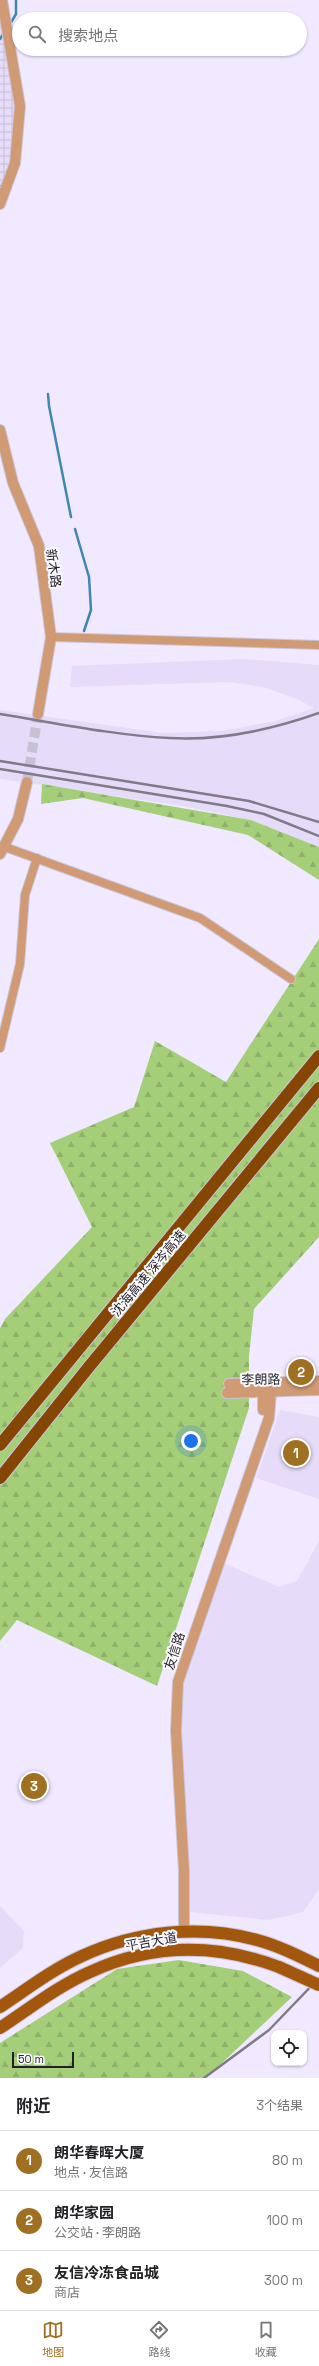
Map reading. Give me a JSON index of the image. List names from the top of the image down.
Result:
{
  "streets": {
    "highway": ["沈海高速 深岑高速"],
    "main road": ["平吉大道"],
    "street": ["新木路", "李朗路", "友信路"]
  },
  "crossings": [
    ["李朗路", "友信路"],
    ["友信路", "平吉大道"]
  ],
  "scale_bar": "50 m",
  "page": {
    "search": "搜索地点",
    "pins": ["2", "1", "3"],
    "scale": "50 m",
    "heading": ["附近", "3个结果"],
    "list": [
      {
        "mark": "1",
        "name": "朗华春晖大厦",
        "note": "地点 · 友信路",
        "value": "80 m"
      },
      {
        "mark": "2",
        "name": "朗华家园",
        "note": "公交站 · 李朗路",
        "value": "100 m"
      },
      {
        "mark": "3",
        "name": "友信冷冻食品城",
        "note": "商店",
        "value": "300 m"
      }
    ],
    "nav": ["地图", "路线", "收藏"]
  }
}
